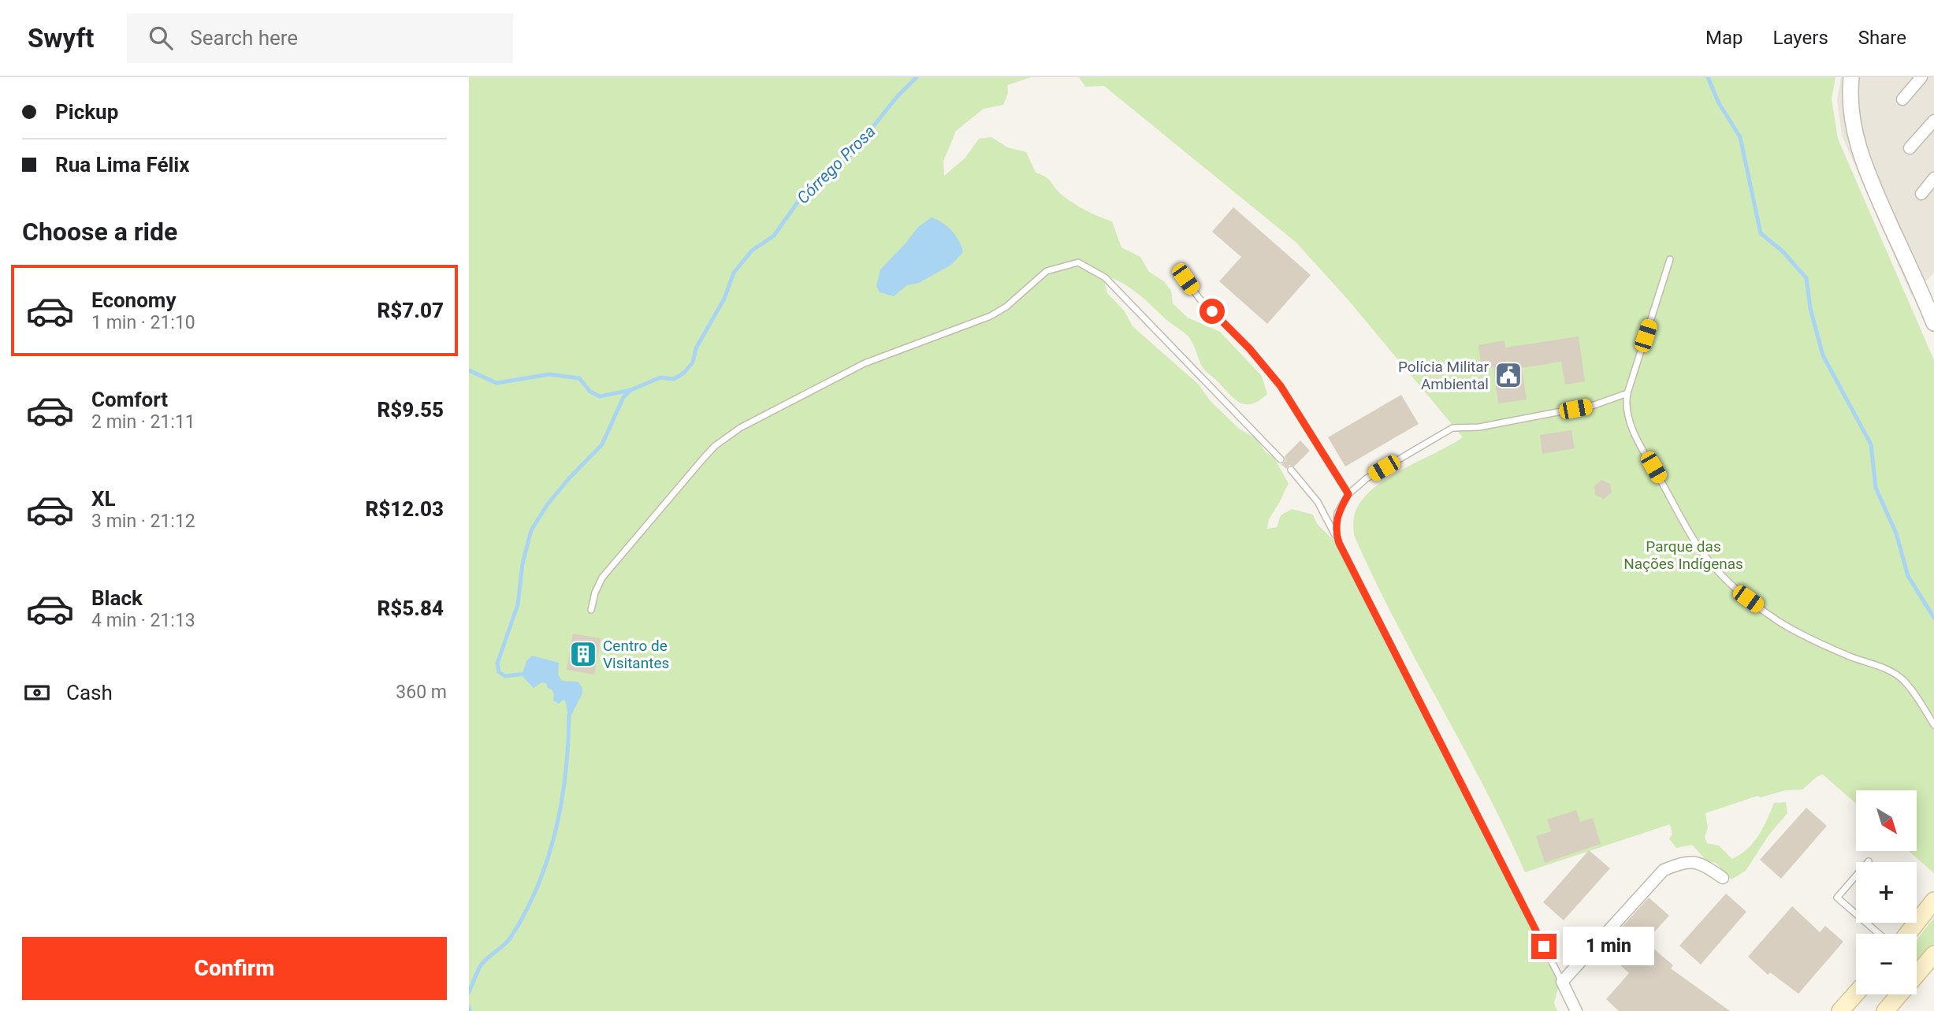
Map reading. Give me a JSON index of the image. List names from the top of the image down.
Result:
{
  "water": ["Córrego Prosa"],
  "parks": ["Parque das Nações Indígenas"],
  "places": {
    "public building": ["Polícia Militar Ambiental"],
    "building": ["Centro de Visitantes"]
  },
  "north": "bottom right",
  "page": {
    "header": "Swyft",
    "search": "Search here",
    "nav": ["Map", "Layers", "Share"],
    "banner": ["Pickup", "Rua Lima Félix"],
    "heading": "Choose a ride",
    "list": [
      {
        "name": "Economy",
        "note": "1 min · 21:10",
        "value": "R$7.07"
      },
      {
        "name": "Comfort",
        "note": "2 min · 21:11",
        "value": "R$9.55"
      },
      {
        "name": "XL",
        "note": "3 min · 21:12",
        "value": "R$12.03"
      },
      {
        "name": "Black",
        "note": "4 min · 21:13",
        "value": "R$5.84"
      }
    ],
    "pay": ["Cash", "360 m"],
    "map_buttons": ["+", "−"],
    "buttons": "Confirm",
    "bubble": "1 min"
  }
}
